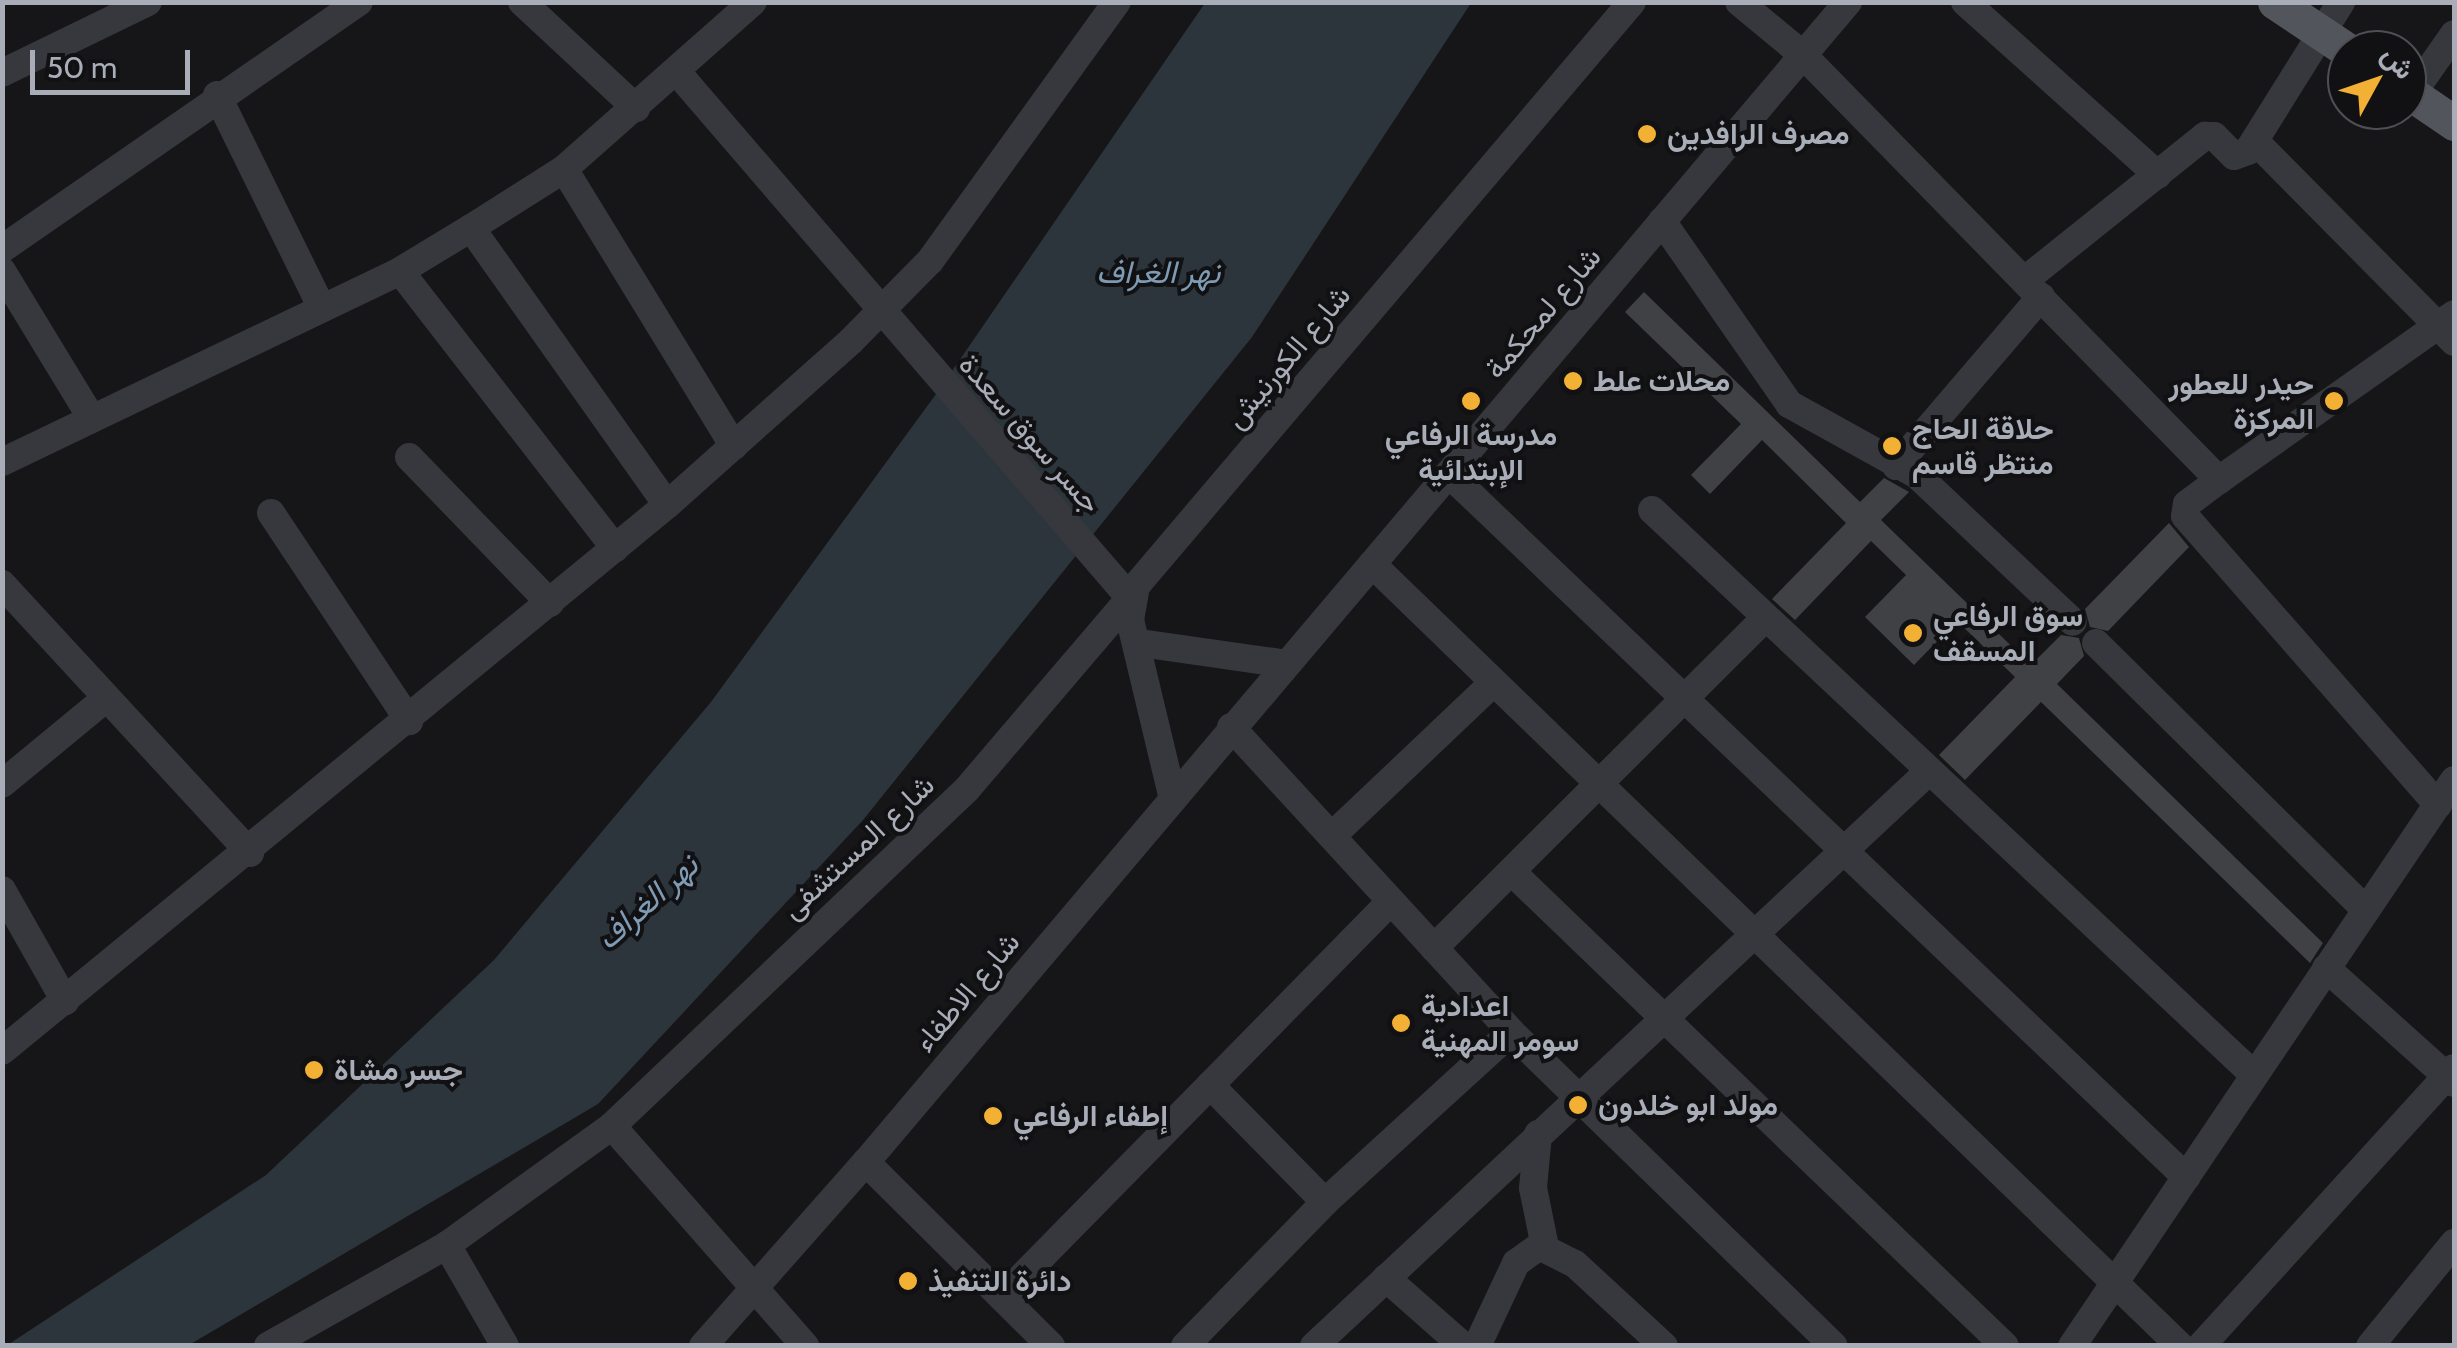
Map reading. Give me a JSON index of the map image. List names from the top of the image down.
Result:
{
  "streets": {
    "street": [
      "شارع لمحكمة",
      "شارع الكورنيش",
      "جسر سوق سعدة",
      "شارع المستشفى",
      "شارع الاطفاء"
    ]
  },
  "crossings": [
    ["شارع لمحكمة", "شارع الاطفاء"],
    ["شارع الكورنيش", "جسر سوق سعدة"],
    ["شارع الكورنيش", "شارع المستشفى"],
    ["جسر سوق سعدة", "شارع المستشفى"]
  ],
  "water": ["نهر الغراف"],
  "places": [
    "مصرف الرافدين",
    "محلات علط",
    "مدرسة الرفاعي الإبتدائية",
    "حيدر للعطور المركزة",
    "حلاقة الحاج منتظر قاسم",
    "سوق الرفاعي المسقف",
    "اعدادية سومر المهنية",
    "جسر مشاة",
    "مولد ابو خلدون",
    "إطفاء الرفاعي",
    "دائرة التنفيذ"
  ],
  "scale_bar": "50 m",
  "north": "top right"
}
